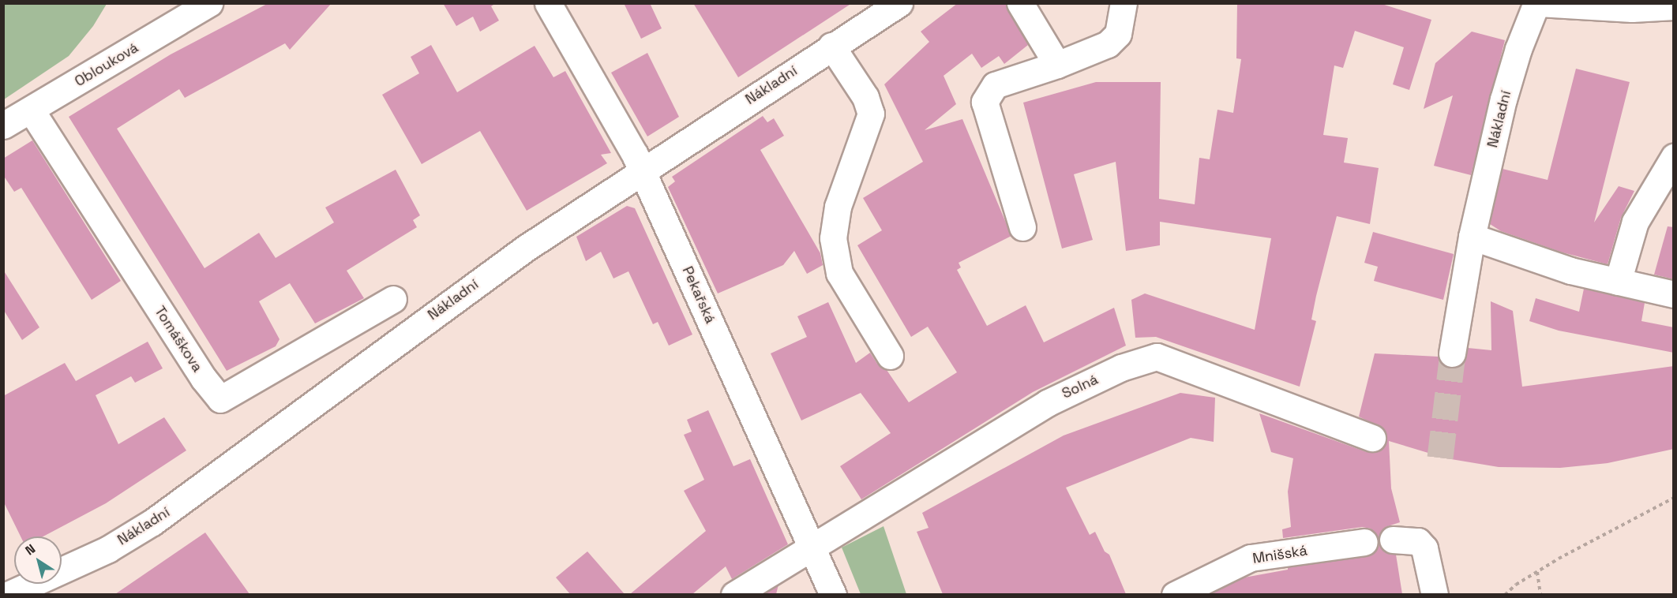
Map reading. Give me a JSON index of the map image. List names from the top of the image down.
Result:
{
  "streets": {
    "street": [
      "Oblouková",
      "Nákladní",
      "Pekařská",
      "Tomáškova",
      "Solná",
      "Mnišská"
    ]
  },
  "crossings": [
    ["Oblouková", "Tomáškova"],
    ["Nákladní", "Pekařská"],
    ["Pekařská", "Solná"]
  ],
  "north": "top left"
}
